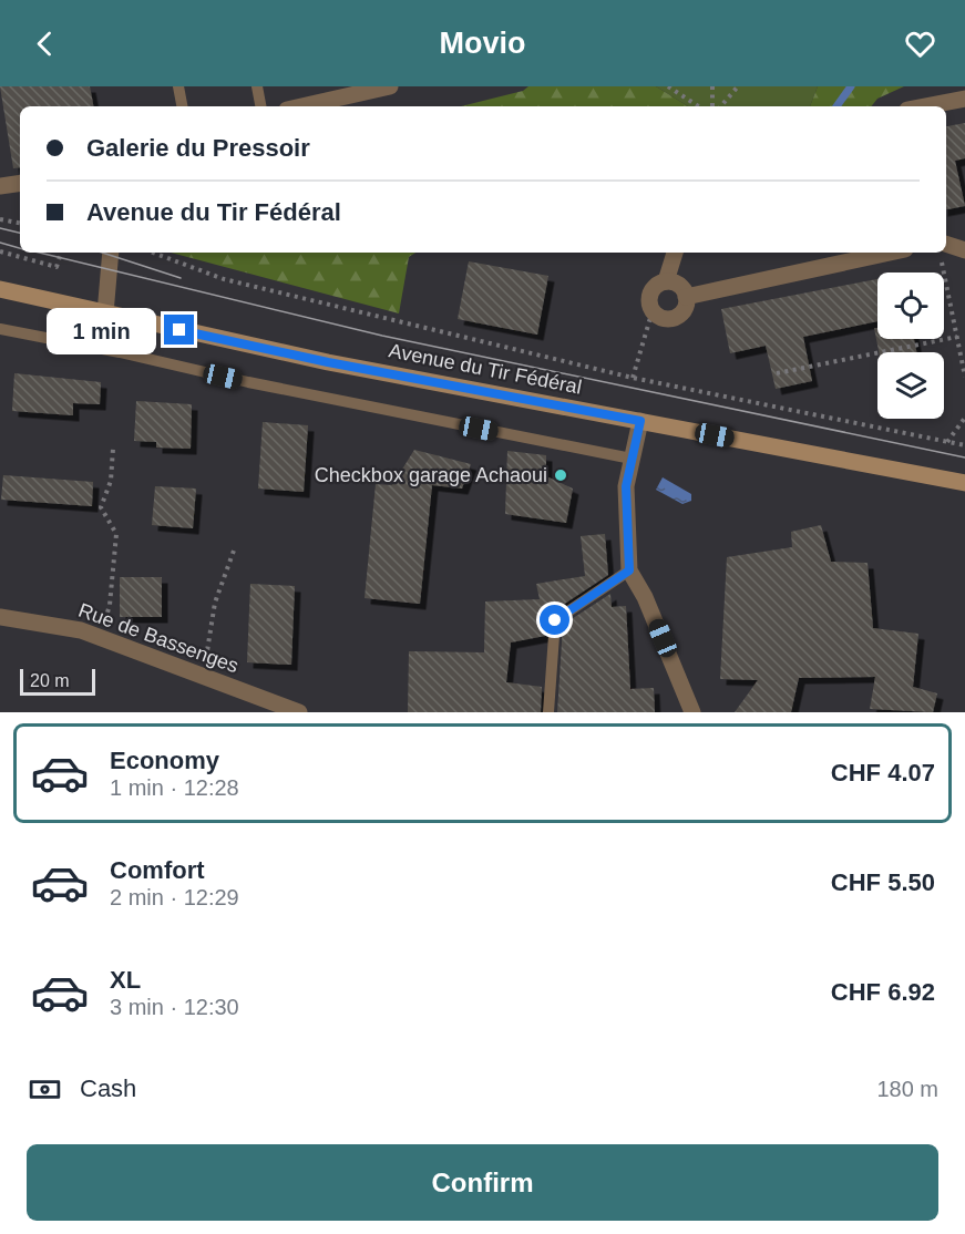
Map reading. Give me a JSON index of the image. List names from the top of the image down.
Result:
{
  "streets": {
    "main road": ["Avenue du Tir Fédéral"],
    "street": ["Rue de Bassenges"]
  },
  "places": ["Checkbox garage Achaoui"],
  "scale_bar": "20 m",
  "page": {
    "header": "Movio",
    "banner": ["Galerie du Pressoir", "Avenue du Tir Fédéral"],
    "bubble": "1 min",
    "scale": "20 m",
    "list": [
      {
        "name": "Economy",
        "note": "1 min · 12:28",
        "value": "CHF 4.07"
      },
      {
        "name": "Comfort",
        "note": "2 min · 12:29",
        "value": "CHF 5.50"
      },
      {
        "name": "XL",
        "note": "3 min · 12:30",
        "value": "CHF 6.92"
      }
    ],
    "pay": ["Cash", "180 m"],
    "buttons": "Confirm"
  }
}
